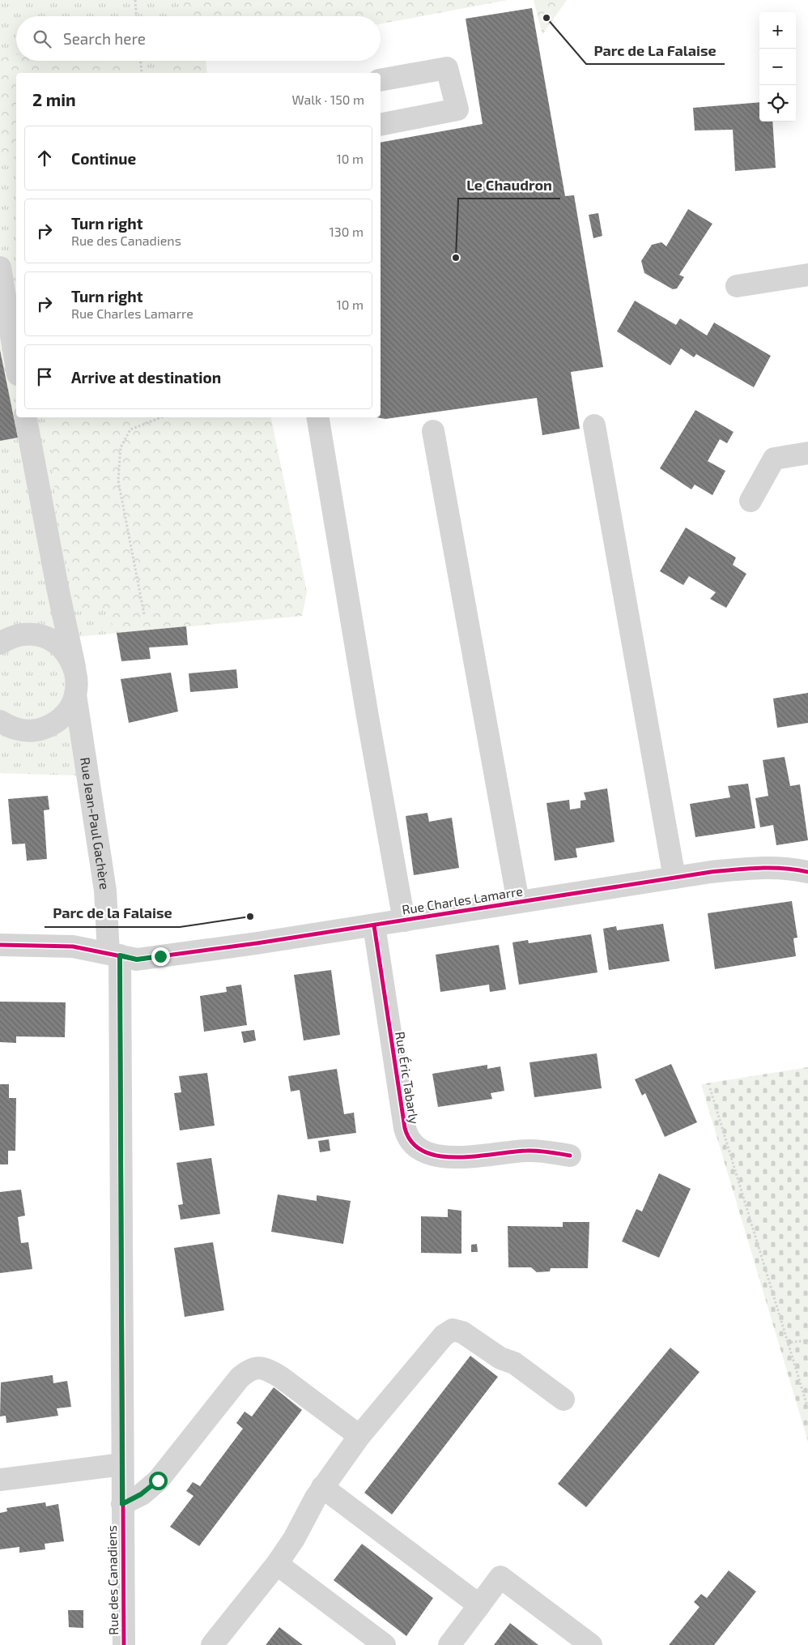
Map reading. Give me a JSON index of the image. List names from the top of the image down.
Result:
{
  "streets": {
    "street": [
      "Rue Jean-Paul Gachère",
      "Rue Charles Lamarre",
      "Rue Éric Tabarly",
      "Rue des Canadiens"
    ]
  },
  "crossings": [
    ["Rue Jean-Paul Gachère", "Rue Charles Lamarre"],
    ["Rue Jean-Paul Gachère", "Rue des Canadiens"],
    ["Rue Charles Lamarre", "Rue Éric Tabarly"],
    ["Rue Charles Lamarre", "Rue des Canadiens"]
  ],
  "places": ["Parc de La Falaise", "Le Chaudron", "Parc de la Falaise"],
  "page": {
    "map_buttons": ["+", "−"],
    "search": "Search here",
    "heading": ["2 min", "Walk · 150 m"],
    "list": [
      ["Continue", "10 m"],
      ["Turn right", "Rue des Canadiens", "130 m"],
      ["Turn right", "Rue Charles Lamarre", "10 m"],
      "Arrive at destination"
    ]
  }
}
